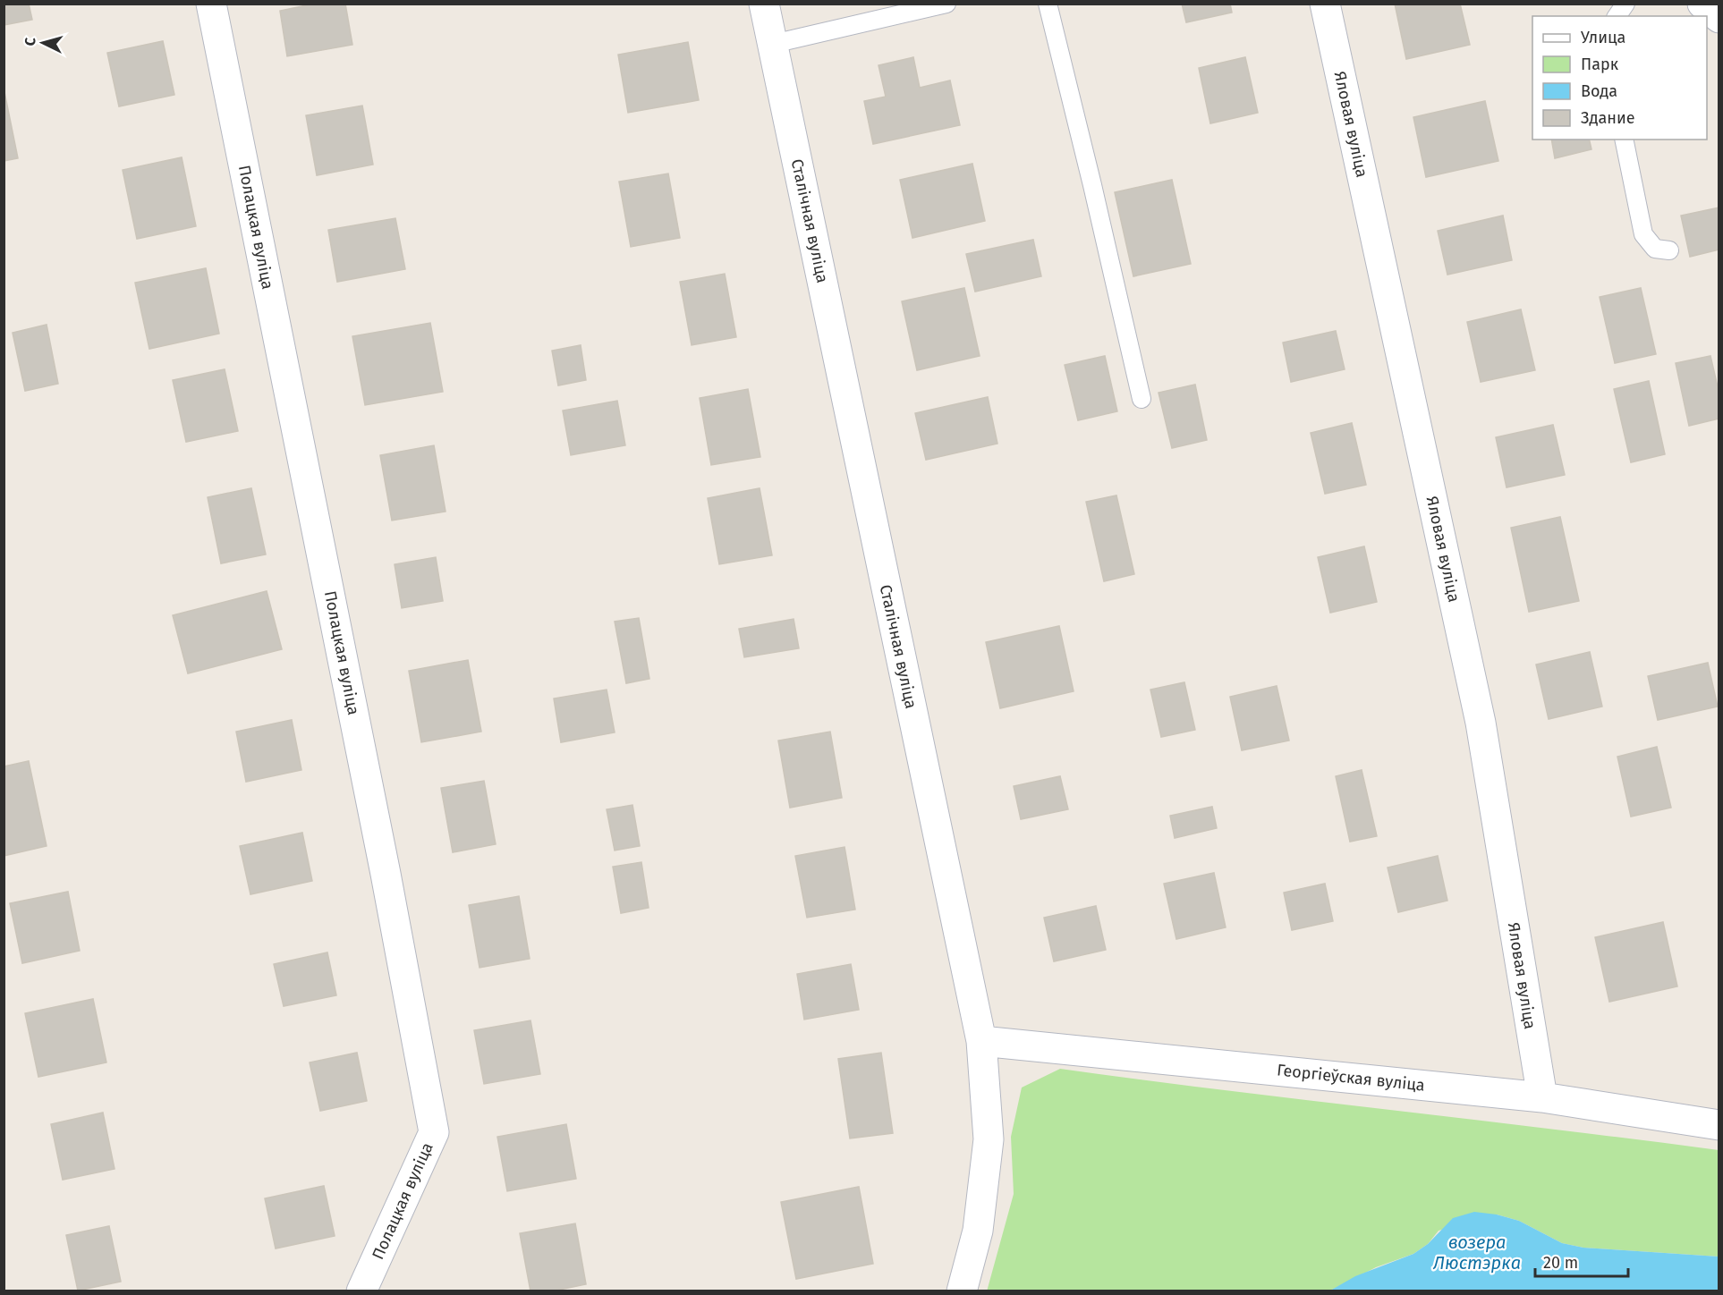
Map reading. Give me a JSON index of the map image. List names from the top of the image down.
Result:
{
  "streets": {
    "street": [
      "Яловая вуліца",
      "Сталічная вуліца",
      "Полацкая вуліца",
      "Георгіеўская вуліца"
    ]
  },
  "crossings": [
    ["Яловая вуліца", "Георгіеўская вуліца"],
    ["Сталічная вуліца", "Георгіеўская вуліца"]
  ],
  "water": ["возера Люстэрка"],
  "legend": [
    "Улица",
    "Парк",
    "Вода",
    "Здание"
  ],
  "scale_bar": "20 m",
  "north": "left"
}
